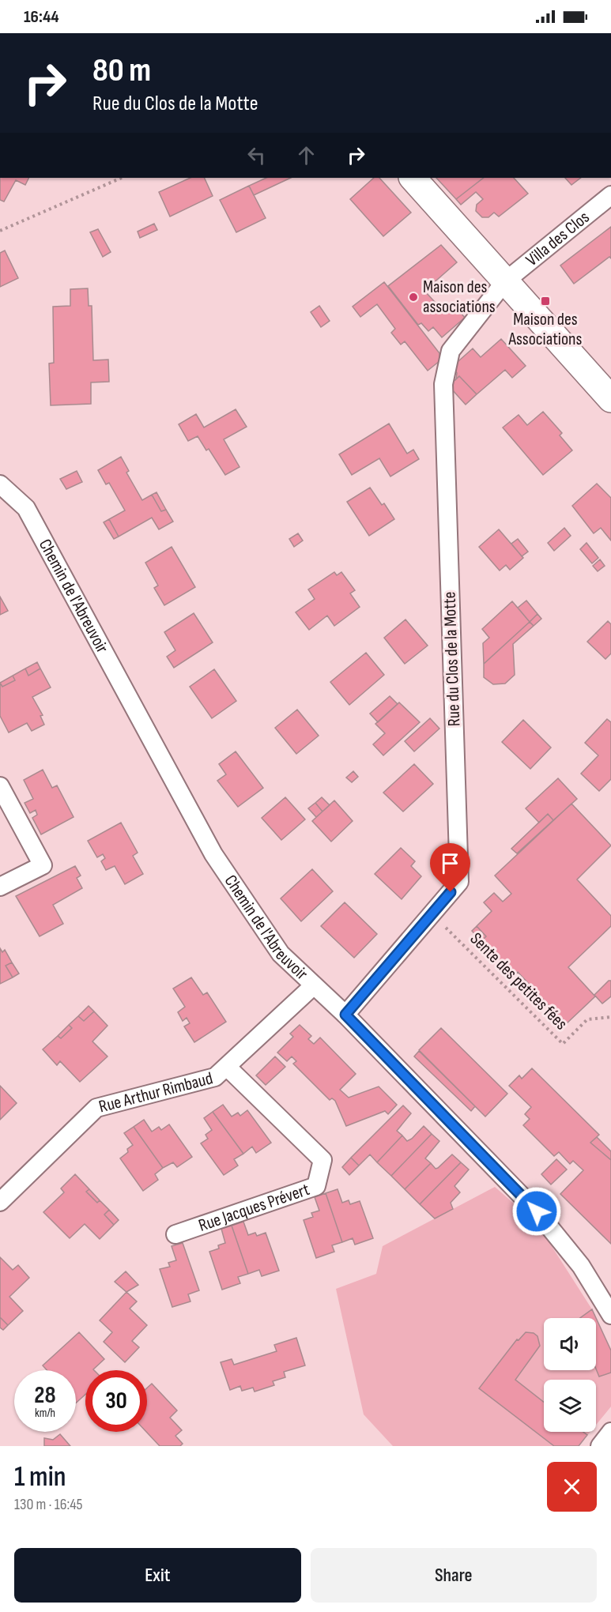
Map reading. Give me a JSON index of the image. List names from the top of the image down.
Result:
{
  "streets": {
    "street": [
      "Villa des Clos",
      "Chemin de l'Abreuvoir",
      "Rue du Clos de la Motte",
      "Rue Arthur Rimbaud",
      "Rue Jacques Prévert"
    ],
    "path": ["Sente des petites fées"]
  },
  "crossings": [
    ["Villa des Clos", "Rue du Clos de la Motte"],
    ["Chemin de l'Abreuvoir", "Rue du Clos de la Motte"],
    ["Chemin de l'Abreuvoir", "Rue Arthur Rimbaud"],
    ["Rue du Clos de la Motte", "Sente des petites fées"],
    ["Rue Arthur Rimbaud", "Rue Jacques Prévert"]
  ],
  "places": {
    "other": ["Maison des associations"],
    "transit": ["Maison des Associations"]
  },
  "page": {
    "status": "16:44",
    "turn": ["80 m", "Rue du Clos de la Motte"],
    "speed": "28 km/h",
    "limit": "30",
    "heading": ["1 min", "130 m · 16:45"],
    "buttons": ["Exit", "Share"]
  }
}
